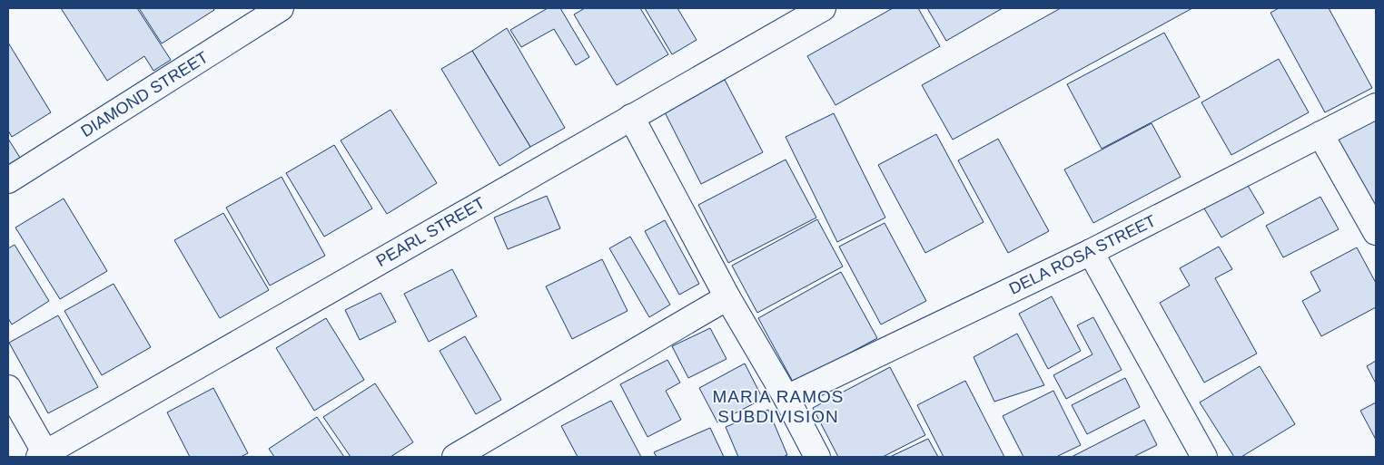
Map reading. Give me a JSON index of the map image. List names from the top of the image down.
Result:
{
  "streets": {
    "street": ["DIAMOND STREET", "PEARL STREET", "DELA ROSA STREET"]
  },
  "districts": ["MARIA RAMOS SUBDIVISION"]
}
